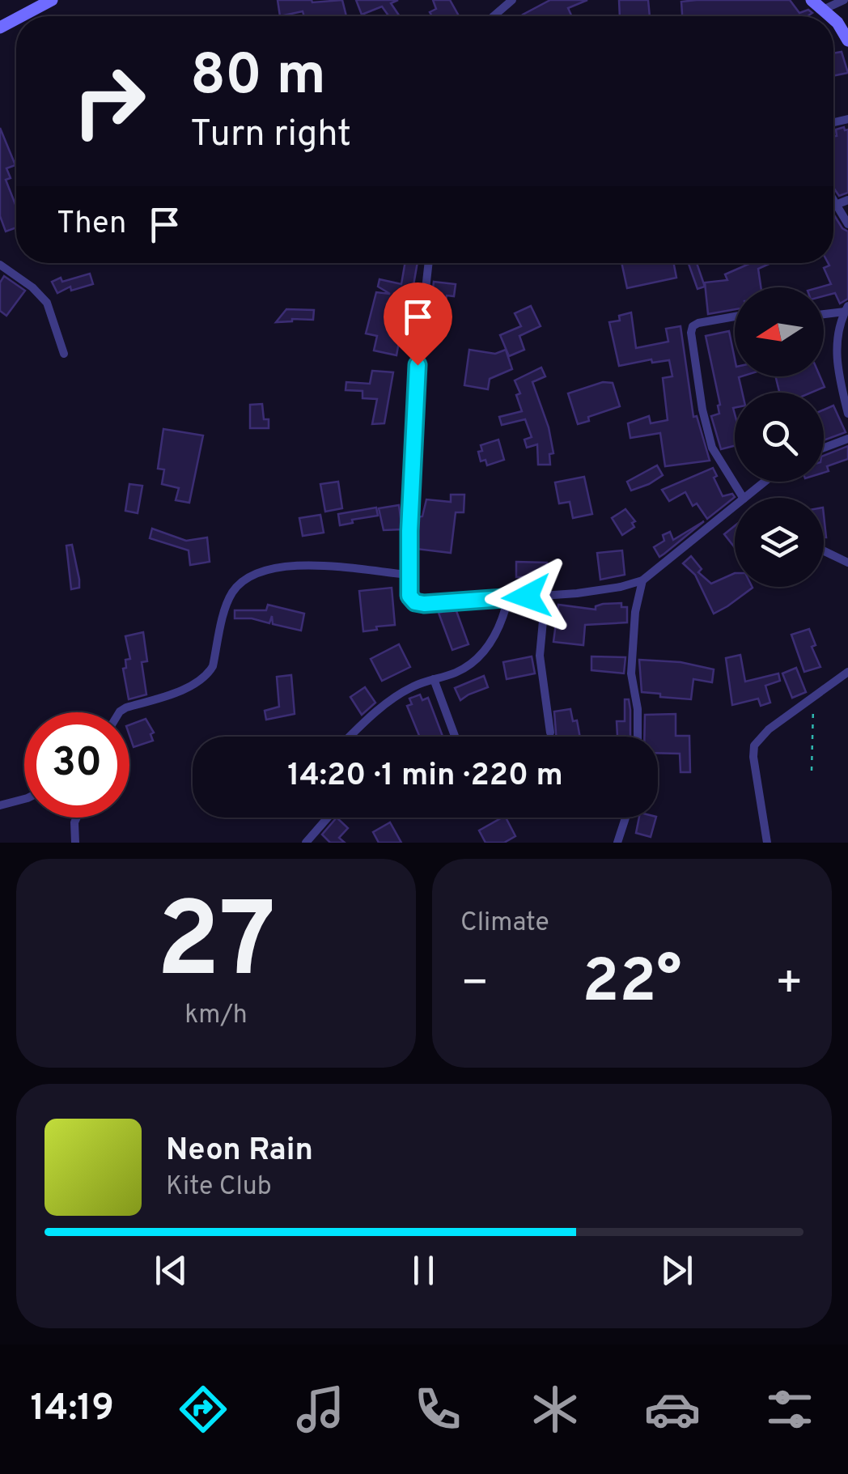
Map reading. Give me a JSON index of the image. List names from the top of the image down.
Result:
{
  "north": "left",
  "page": {
    "turn": ["80 m", "Turn right"],
    "then": "Then",
    "limit": "30",
    "trip": "14:20 · 1 min · 220 m",
    "tile": [
      ["27", "km/h"],
      "Climate"
    ],
    "heat": ["−", "22°", "+"],
    "song": ["Neon Rain", "Kite Club"],
    "tabs": "14:19"
  }
}
